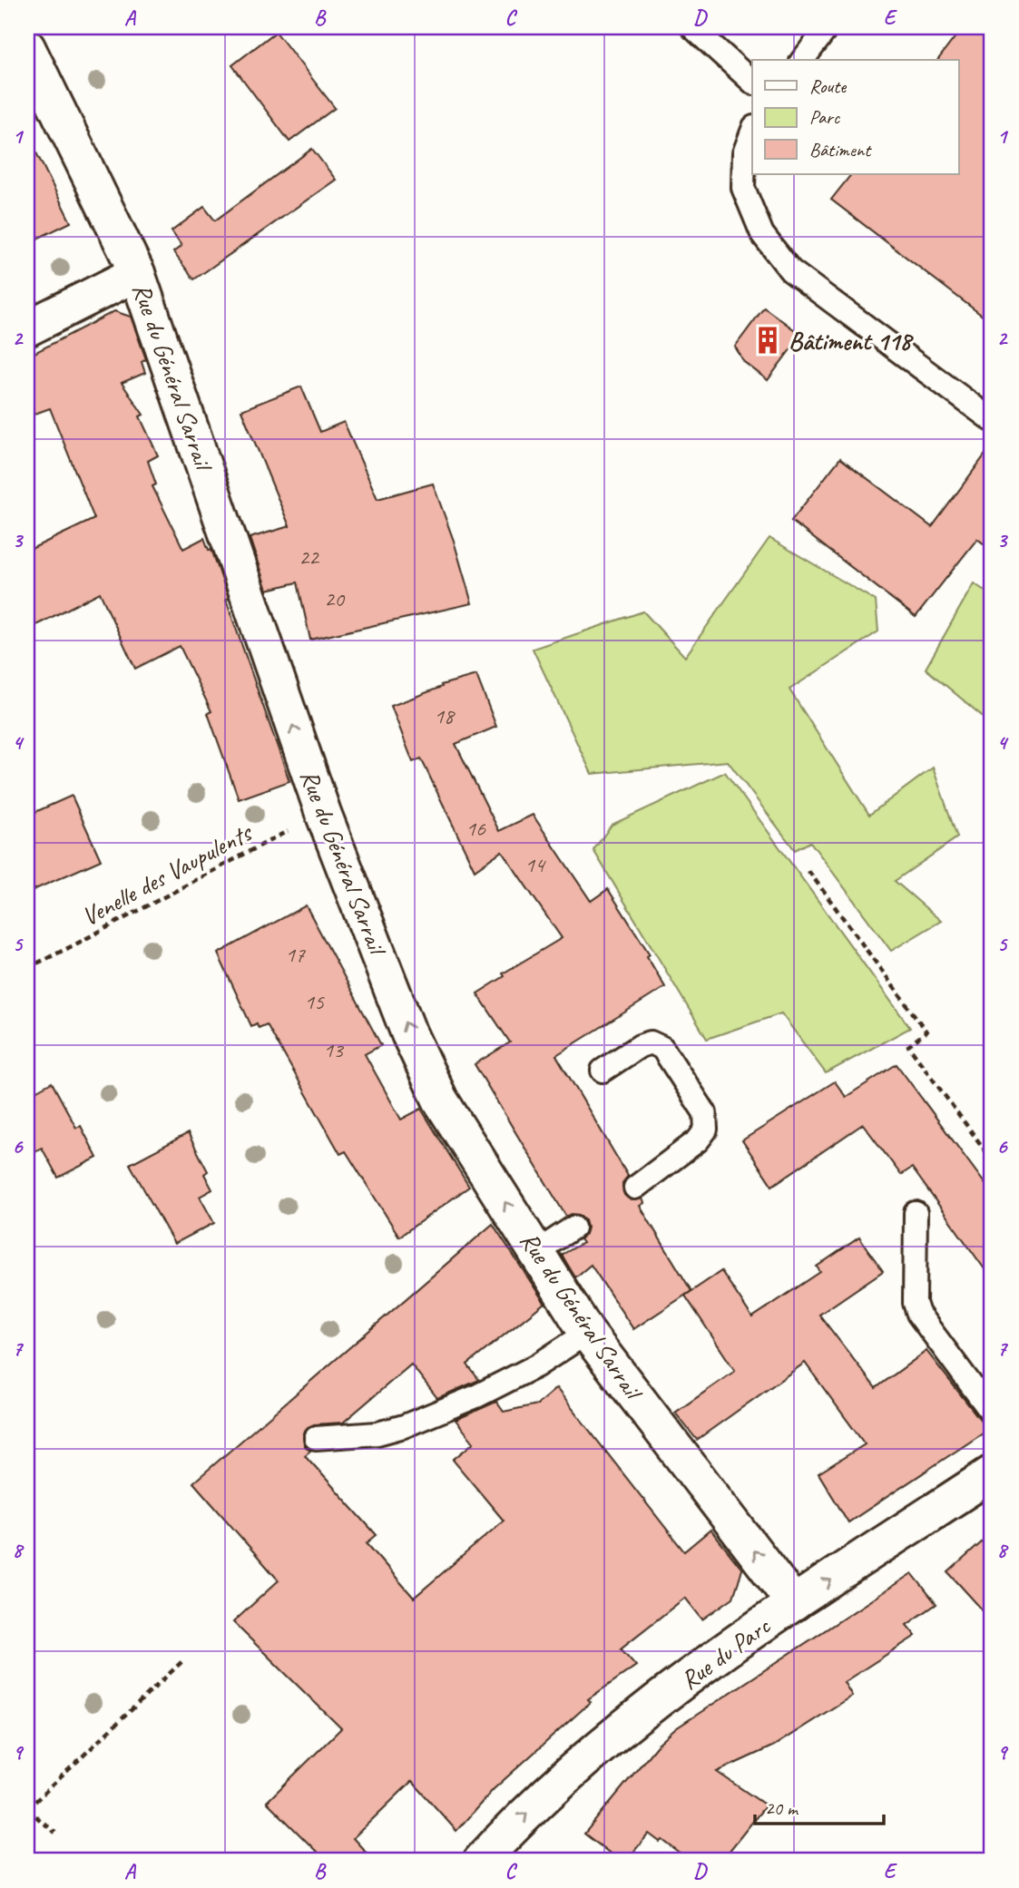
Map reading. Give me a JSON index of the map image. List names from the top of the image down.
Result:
{
  "streets": {
    "street": ["Rue du Général Sarrail", "Rue du Parc"],
    "path": ["Venelle des Vaupulents"]
  },
  "crossings": [
    ["Rue du Général Sarrail", "Venelle des Vaupulents"],
    ["Rue du Général Sarrail", "Rue du Parc"]
  ],
  "one_way": ["Rue du Général Sarrail", "Rue du Parc"],
  "places": {
    "building": ["Bâtiment 118"]
  },
  "house_numbers": [
    "22",
    "20",
    "18",
    "16",
    "14",
    "17",
    "15",
    "13"
  ],
  "legend": ["Route", "Parc", "Bâtiment"],
  "scale_bar": "20 m",
  "grid": {
    "columns": [
      "A",
      "B",
      "C",
      "D",
      "E"
    ],
    "rows": [
      "1",
      "2",
      "3",
      "4",
      "5",
      "6",
      "7",
      "8",
      "9"
    ]
  }
}
